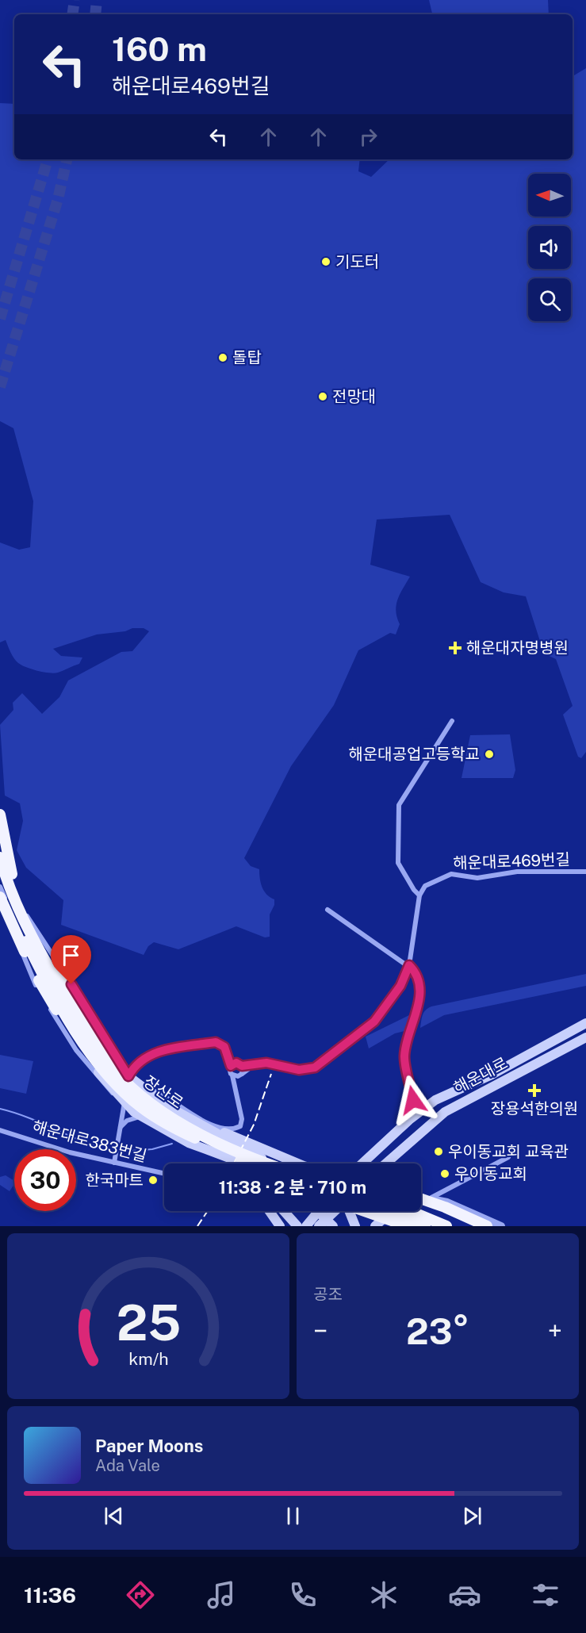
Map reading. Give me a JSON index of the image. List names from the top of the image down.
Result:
{
  "streets": {
    "highway": ["장산로"],
    "main road": ["해운대로"],
    "street": ["해운대로469번길", "해운대로383번길"]
  },
  "places": {
    "other": [
      "기도터",
      "돌탑",
      "전망대",
      "해운대공업고등학교",
      "우이동교회 교육관",
      "우이동교회",
      "한국마트"
    ],
    "health": ["해운대자명병원", "장용석한의원"]
  },
  "north": "left",
  "page": {
    "turn": ["160 m", "해운대로469번길"],
    "limit": "30",
    "trip": "11:38 · 2 분 · 710 m",
    "tile": "공조",
    "heat": ["−", "23°", "+"],
    "song": ["Paper Moons", "Ada Vale"],
    "tabs": "11:36",
    "gauge": ["25", "km/h"]
  }
}
